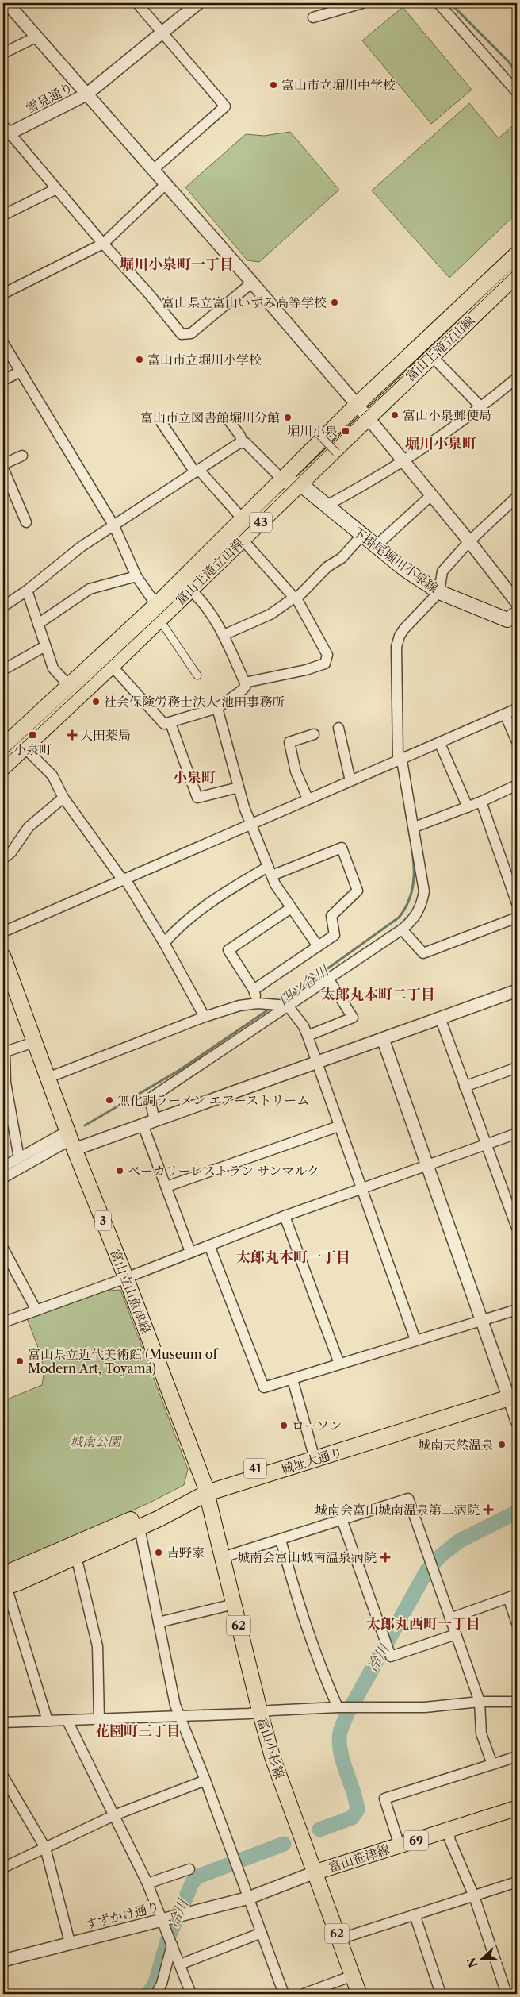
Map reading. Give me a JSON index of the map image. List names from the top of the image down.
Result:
{
  "streets": {
    "highway": ["城址大通り", "41"],
    "main road": [
      "富山上滝立山線",
      "43",
      "下掛尾堀川小泉線",
      "3",
      "富山立山魚津線",
      "62",
      "富山小杉線",
      "69",
      "富山笹津線"
    ],
    "street": ["雪見通り", "すずかけ通り"]
  },
  "crossings": [
    ["富山上滝立山線", "下掛尾堀川小泉線"],
    ["富山立山魚津線", "城址大通り"],
    ["富山立山魚津線", "富山小杉線"],
    ["城址大通り", "富山小杉線"],
    ["富山小杉線", "富山笹津線"],
    ["富山小杉線", "すずかけ通り"],
    ["富山笹津線", "すずかけ通り"]
  ],
  "districts": [
    "堀川小泉町一丁目",
    "堀川小泉町",
    "小泉町",
    "太郎丸本町二丁目",
    "太郎丸本町一丁目",
    "太郎丸西町一丁目",
    "花園町三丁目"
  ],
  "water": ["四ツ谷川", "冷川"],
  "parks": ["城南公園"],
  "places": {
    "other": [
      "富山市立堀川中学校",
      "富山県立富山いずみ高等学校",
      "富山市立堀川小学校",
      "富山小泉郵便局",
      "富山市立図書館堀川分館",
      "社会保険労務士法人 池田事務所",
      "無化調ラーメン エアーストリーム",
      "ベーカリーレストラン サンマルク",
      "富山県立近代美術館 (Museum of Modern Art, Toyama)",
      "ローソン",
      "城南天然温泉",
      "吉野家"
    ],
    "transit": ["堀川小泉", "小泉町"],
    "health": ["大田薬局", "城南会富山城南温泉第二病院", "城南会富山城南温泉病院"]
  },
  "north": "left"
}
